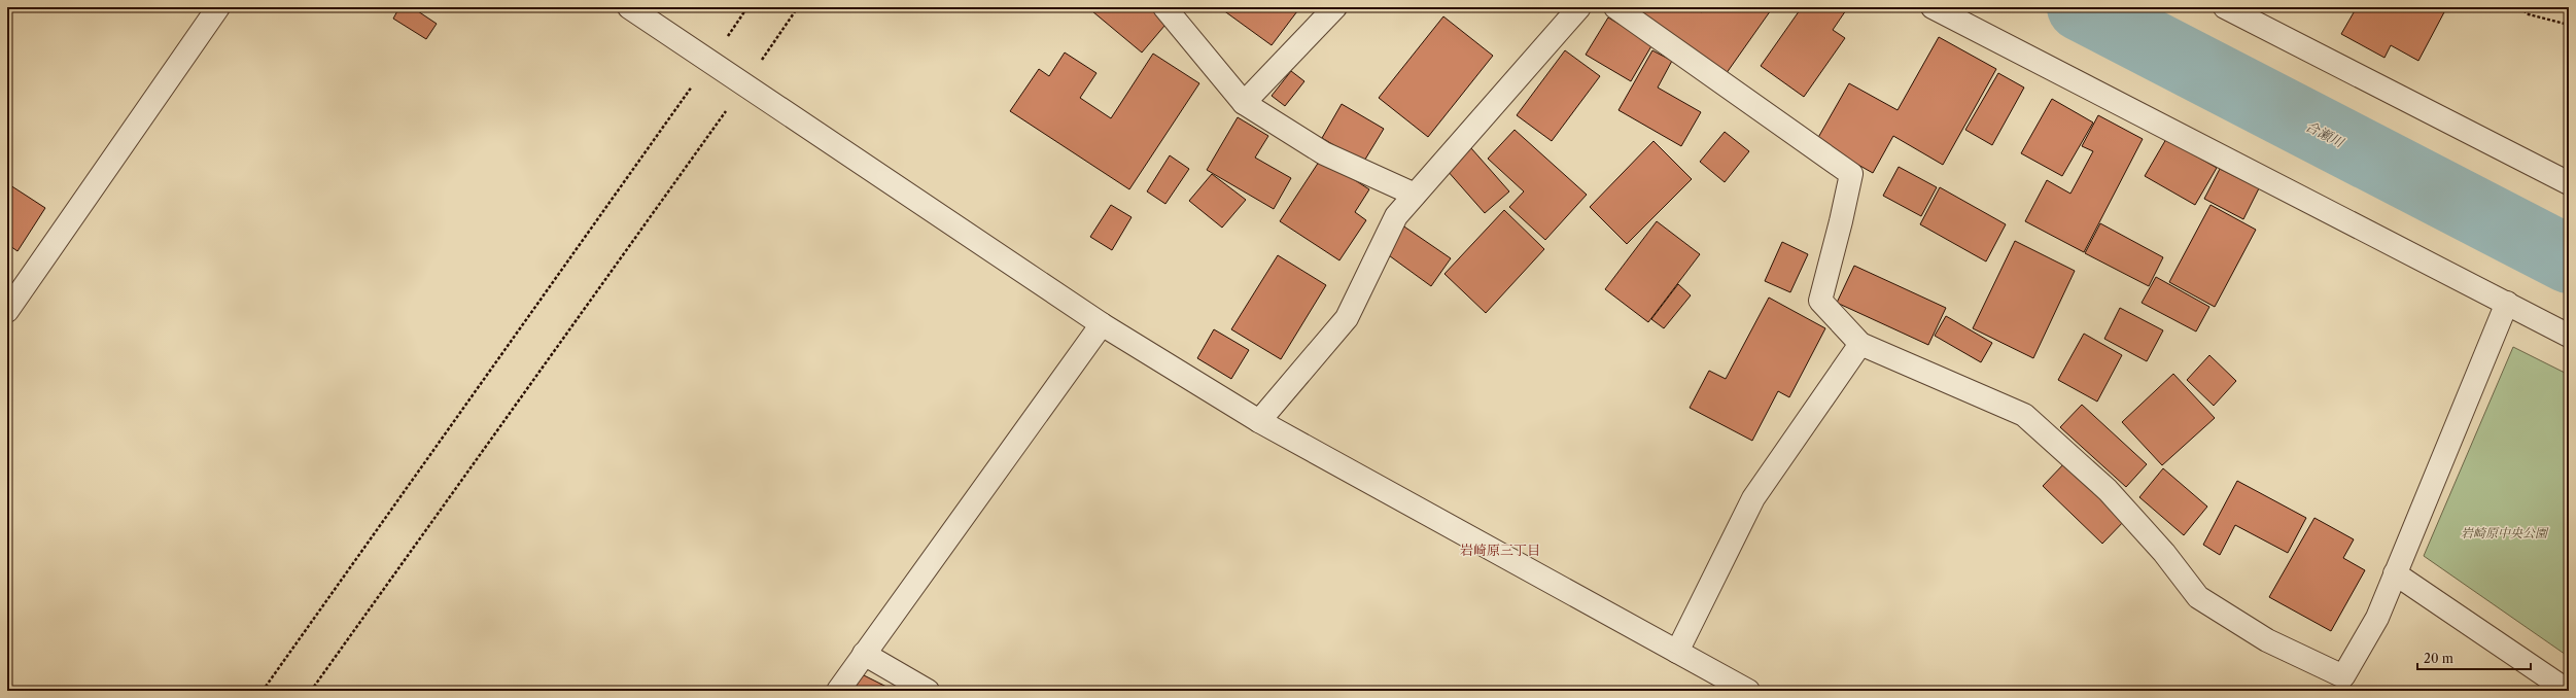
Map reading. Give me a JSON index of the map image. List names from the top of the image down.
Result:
{
  "districts": ["岩崎原三丁目"],
  "water": ["合瀬川"],
  "parks": ["岩崎原中央公園"],
  "scale_bar": "20 m"
}
